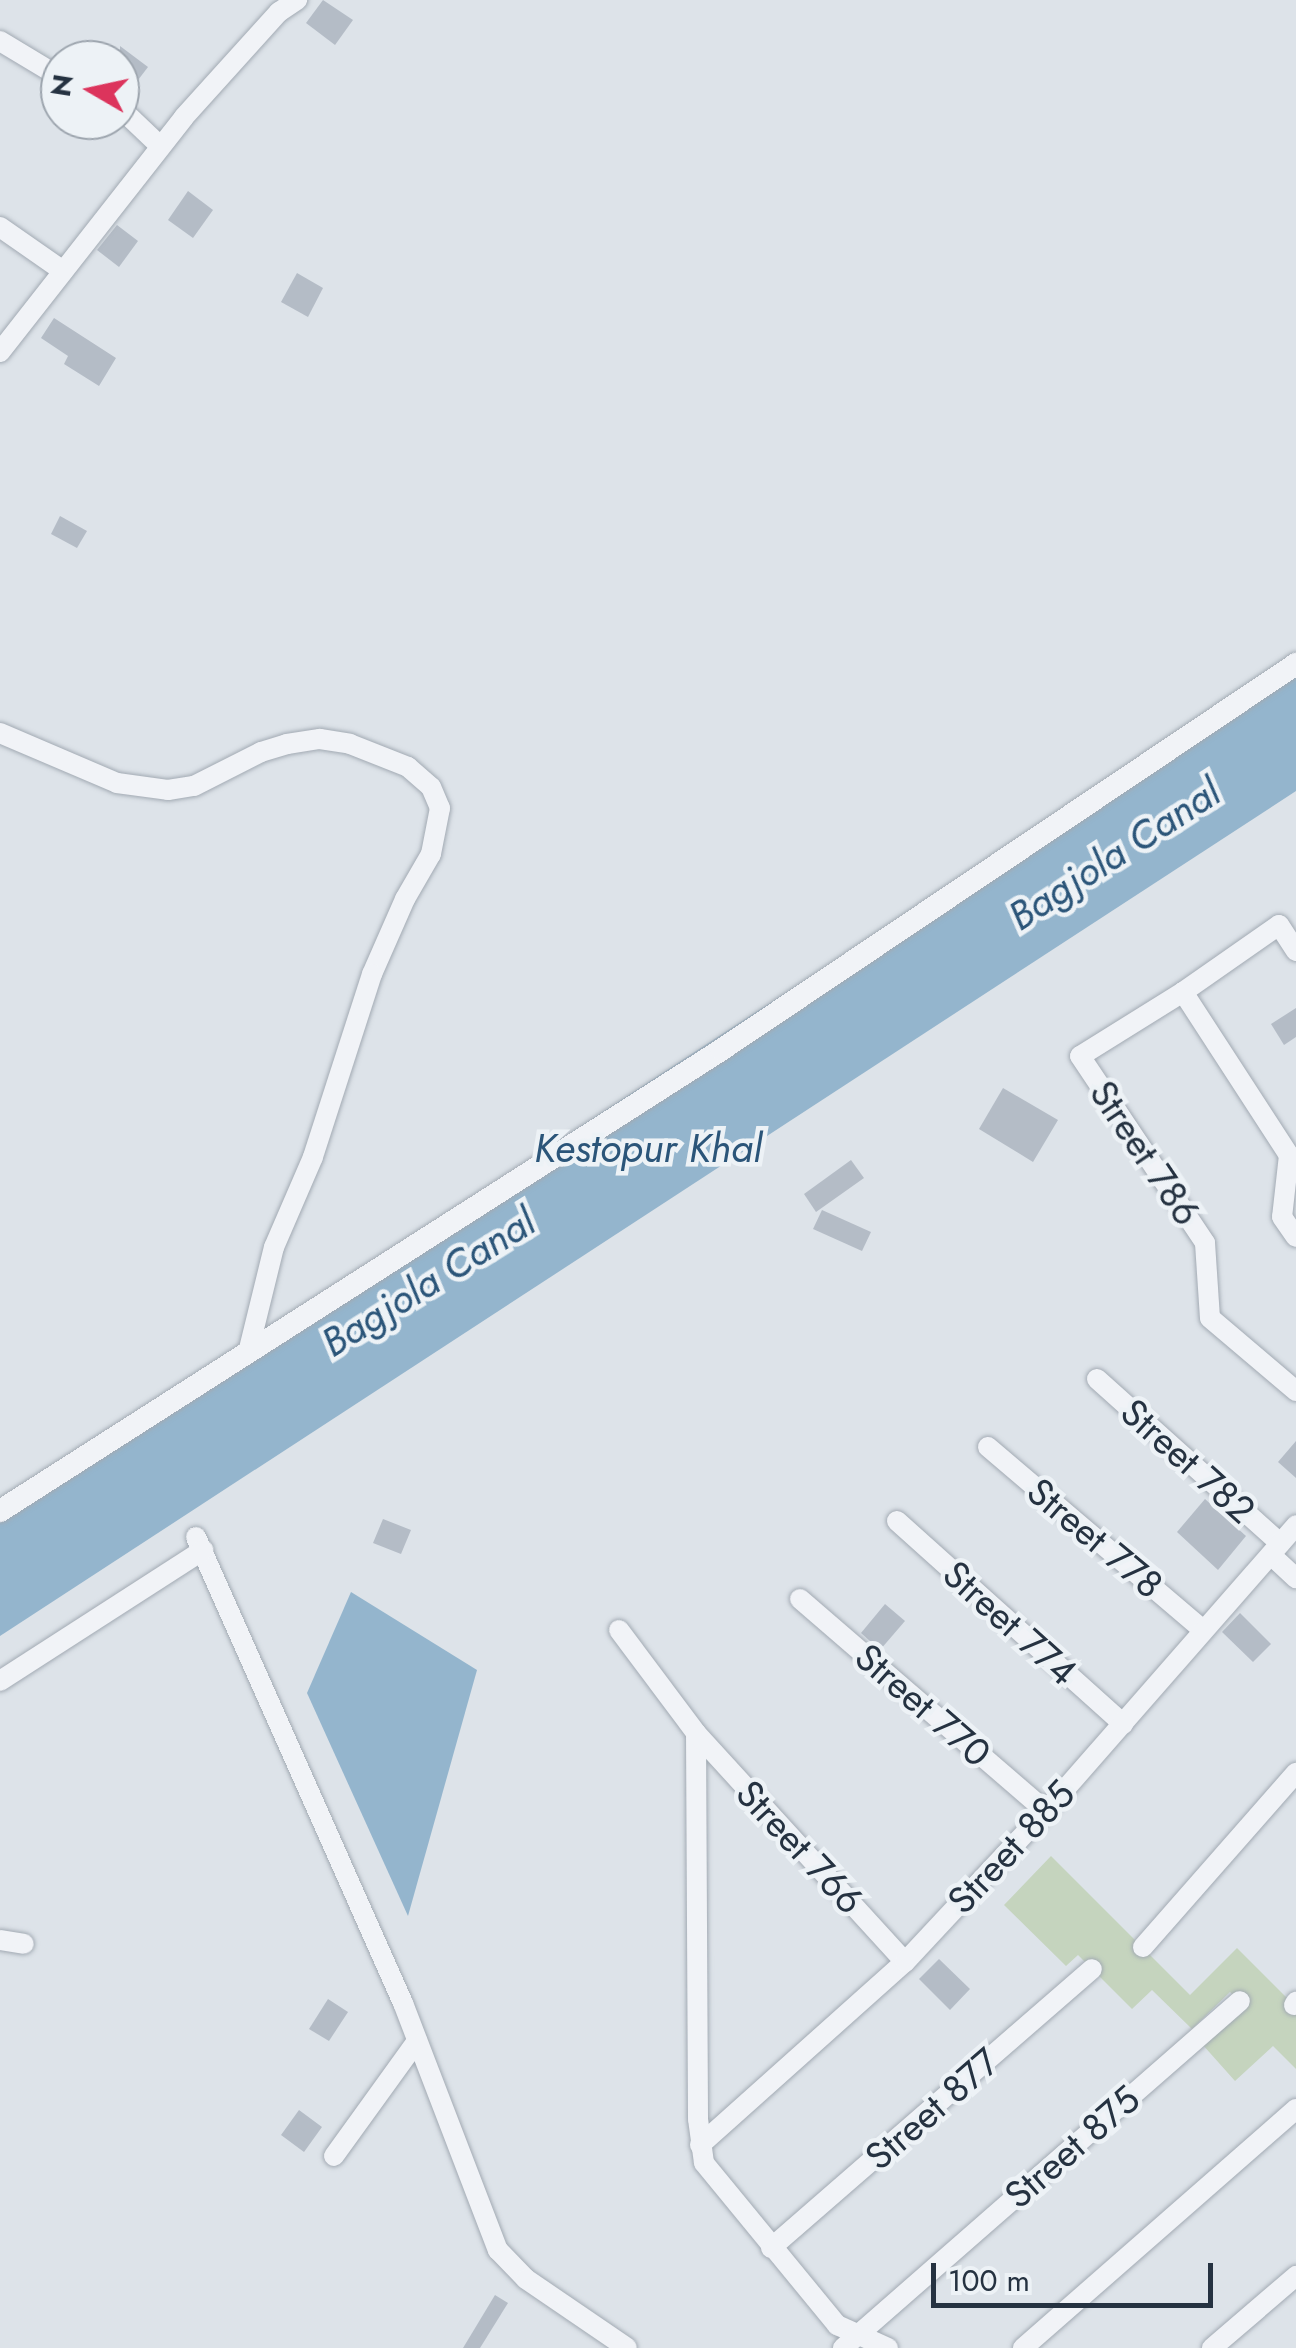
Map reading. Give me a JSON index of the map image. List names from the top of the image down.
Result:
{
  "streets": {
    "street": [
      "Street 786",
      "Street 782",
      "Street 778",
      "Street 774",
      "Street 770",
      "Street 766",
      "Street 885",
      "Street 877",
      "Street 875"
    ]
  },
  "crossings": [
    ["Street 782", "Street 885"],
    ["Street 778", "Street 885"],
    ["Street 774", "Street 885"],
    ["Street 770", "Street 885"],
    ["Street 766", "Street 885"]
  ],
  "water": ["Bagjola Canal", "Kestopur Khal"],
  "scale_bar": "100 m",
  "north": "left"
}
